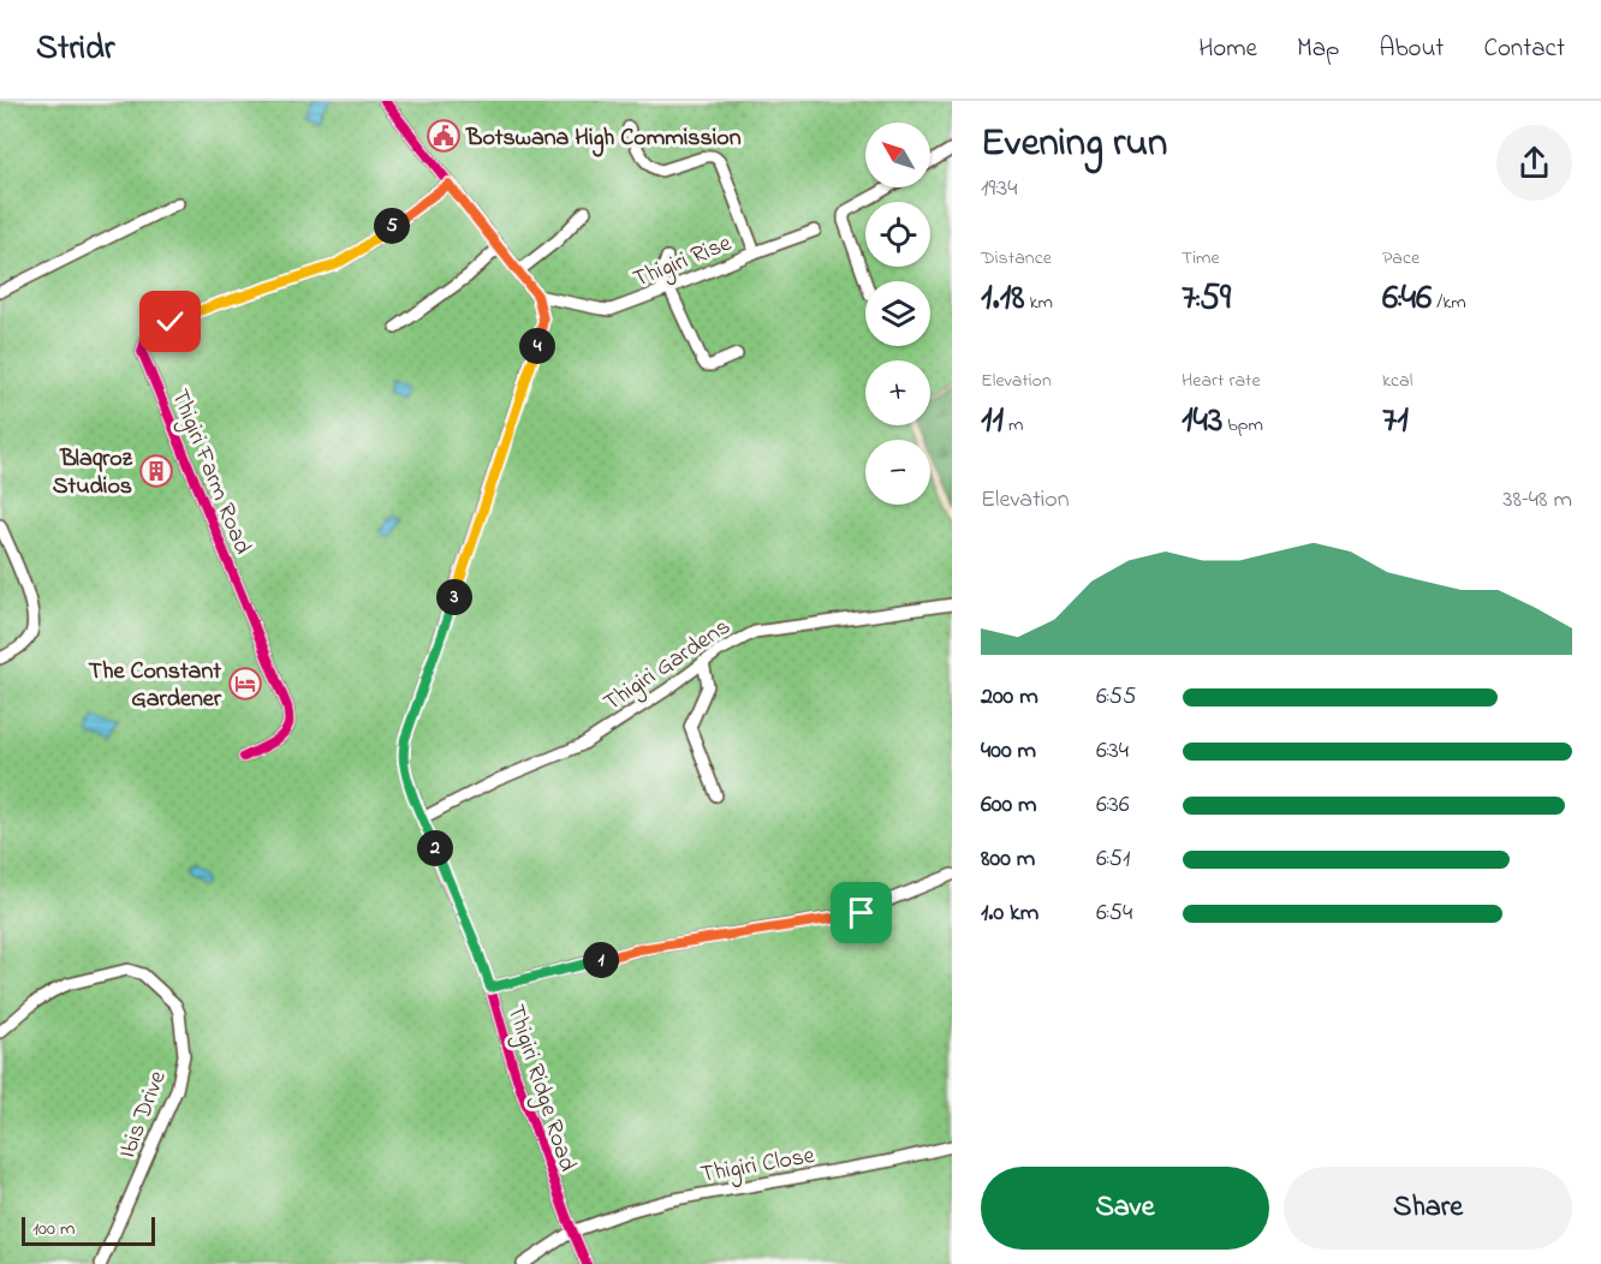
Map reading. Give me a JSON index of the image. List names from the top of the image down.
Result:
{
  "streets": {
    "street": [
      "Thigiri Rise",
      "Thigiri Farm Road",
      "Thigiri Gardens",
      "Thigiri Ridge Road",
      "Ibis Drive",
      "Thigiri Close"
    ]
  },
  "crossings": [
    ["Thigiri Rise", "Thigiri Ridge Road"],
    ["Thigiri Gardens", "Thigiri Ridge Road"],
    ["Thigiri Ridge Road", "Thigiri Close"]
  ],
  "places": {
    "public building": ["Botswana High Commission"],
    "building": ["Blaqroz Studios"],
    "hotel": ["The Constant Gardener"]
  },
  "scale_bar": "100 m",
  "north": "top left",
  "page": {
    "header": "Stridr",
    "nav": [
      "Home",
      "Map",
      "About",
      "Contact"
    ],
    "heading": ["Evening run", "19:34"],
    "map_buttons": ["+", "−"],
    "pins": [
      "5",
      "4",
      "3",
      "2",
      "1"
    ],
    "stats": [
      ["Distance", "1.18 km"],
      ["Time", "7:59"],
      ["Pace", "6:46 /km"],
      ["Elevation", "11 m"],
      ["Heart rate", "143 bpm"],
      ["kcal", "71"]
    ],
    "chart": ["Elevation", "38–48 m"],
    "list": [
      {
        "name": "200 m",
        "note": "6:55"
      },
      {
        "name": "400 m",
        "note": "6:34"
      },
      {
        "name": "600 m",
        "note": "6:36"
      },
      {
        "name": "800 m",
        "note": "6:51"
      },
      {
        "name": "1.0 km",
        "note": "6:54"
      }
    ],
    "buttons": ["Save", "Share"],
    "scale": "100 m"
  }
}
